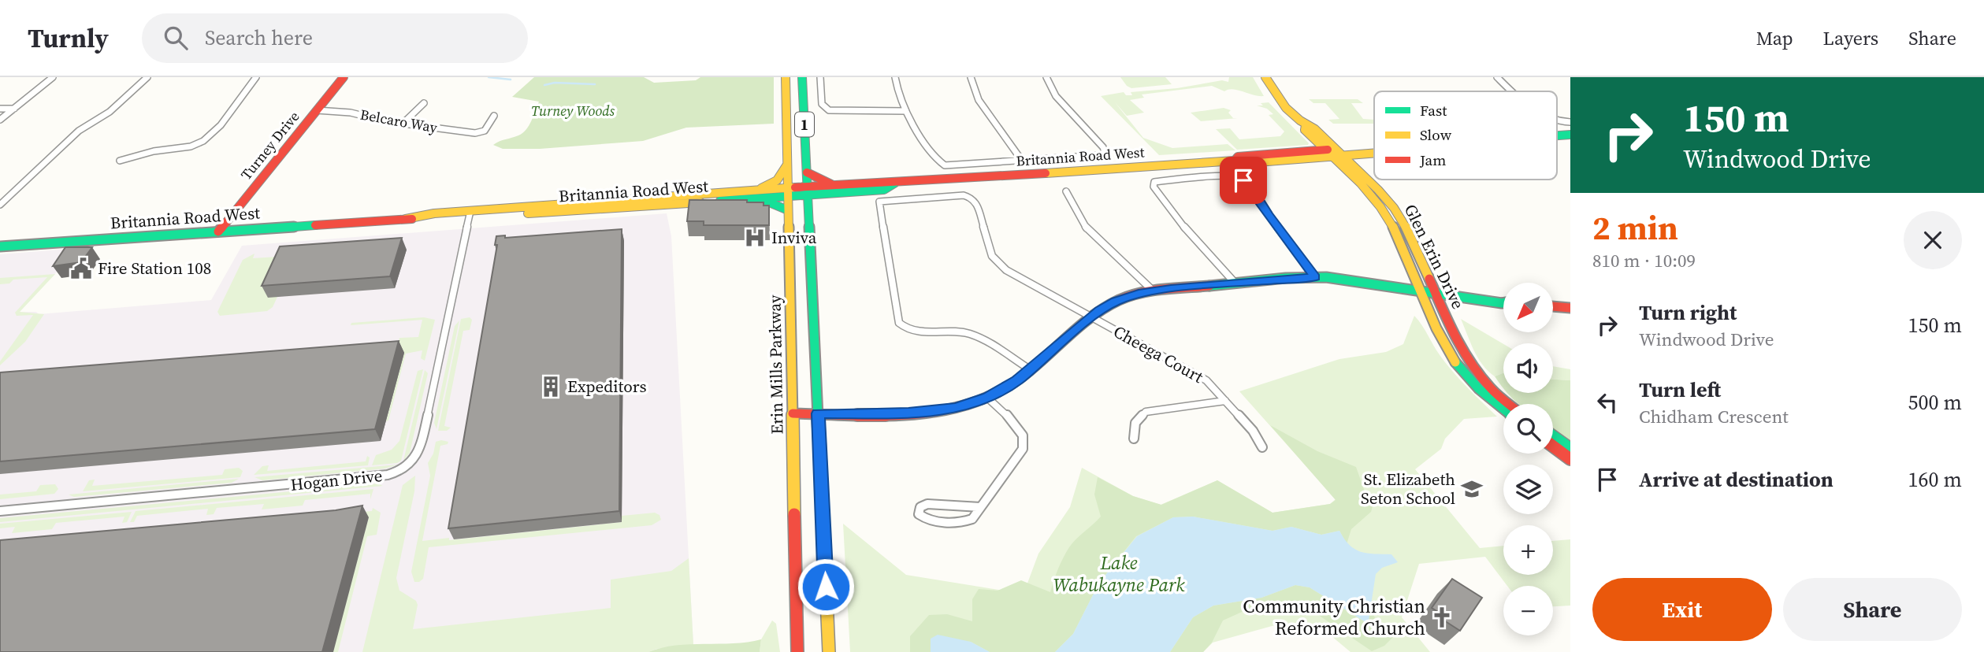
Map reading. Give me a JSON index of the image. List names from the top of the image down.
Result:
{
  "streets": {
    "main road": [
      "1",
      "Turney Drive",
      "Britannia Road West",
      "Glen Erin Drive",
      "Erin Mills Parkway"
    ],
    "street": ["Belcaro Way", "Cheega Court", "Hogan Drive"]
  },
  "crossings": [
    ["Belcaro Way", "Turney Drive"],
    ["1", "Britannia Road West"],
    ["Turney Drive", "Britannia Road West"],
    ["Britannia Road West", "Glen Erin Drive"],
    ["Britannia Road West", "Erin Mills Parkway"],
    ["Britannia Road West", "Hogan Drive"]
  ],
  "parks": ["Turney Woods", "Lake Wabukayne Park"],
  "places": {
    "hospital": ["Inviva"],
    "public building": ["Fire Station 108"],
    "building": ["Expeditors"],
    "school or university": ["St. Elizabeth Seton School"],
    "church": ["Community Christian Reformed Church"]
  },
  "legend": ["Fast", "Slow", "Jam"],
  "north": "bottom left",
  "page": {
    "header": "Turnly",
    "search": "Search here",
    "nav": ["Map", "Layers", "Share"],
    "turn": ["150 m", "Windwood Drive"],
    "heading": ["2 min", "810 m · 10:09"],
    "map_buttons": ["+", "−"],
    "list": [
      {
        "name": "Turn right",
        "note": "Windwood Drive",
        "value": "150 m"
      },
      {
        "name": "Turn left",
        "note": "Chidham Crescent",
        "value": "500 m"
      },
      {
        "name": "Arrive at destination",
        "value": "160 m"
      }
    ],
    "buttons": ["Exit", "Share"]
  }
}
